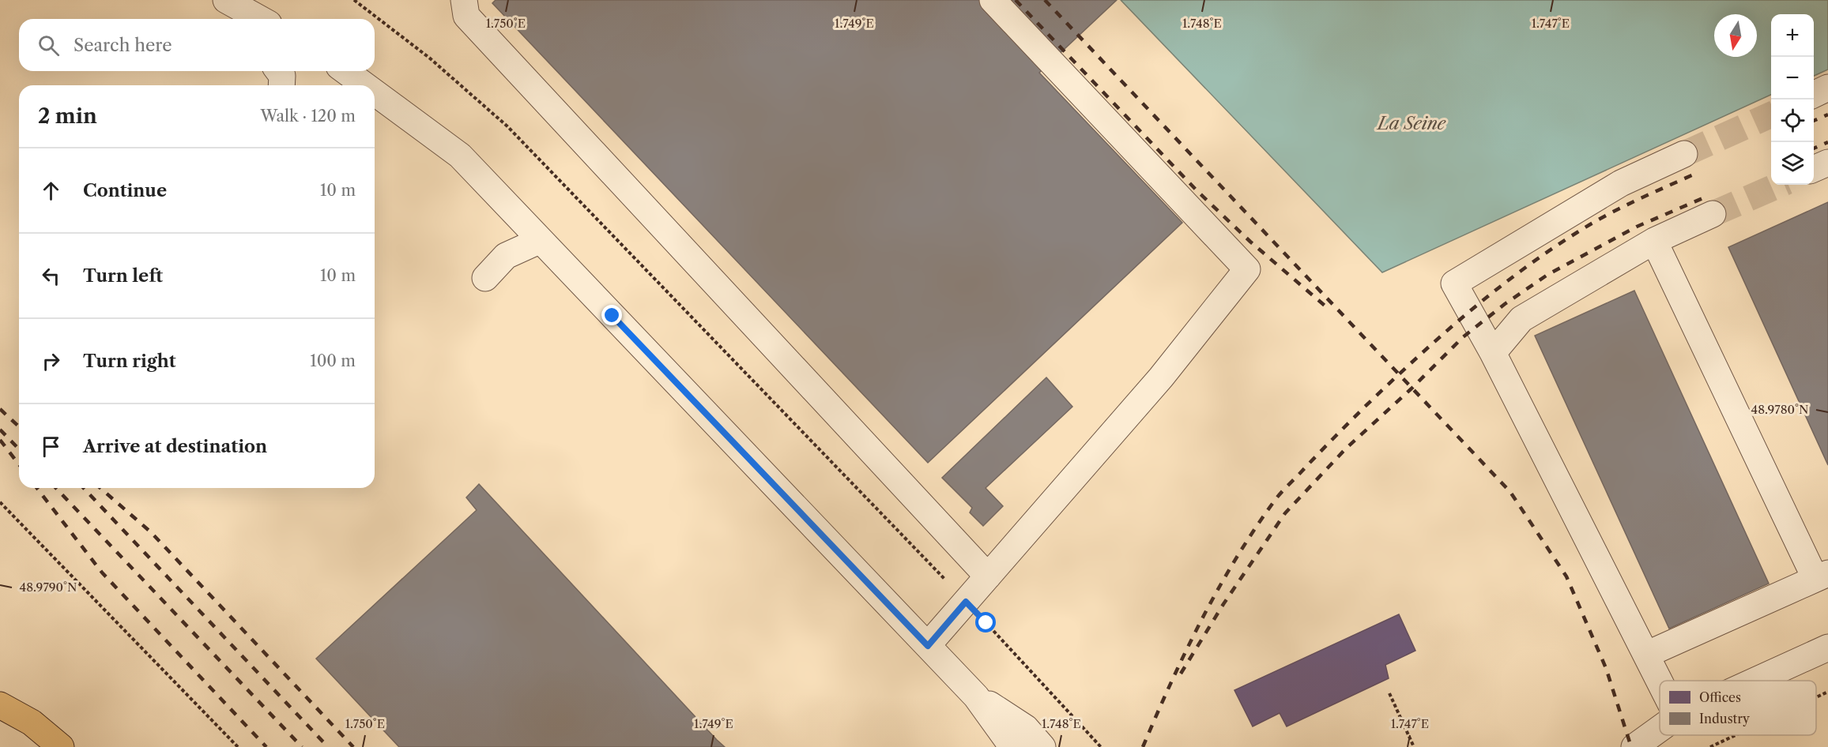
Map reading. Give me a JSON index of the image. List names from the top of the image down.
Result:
{
  "water": ["La Seine"],
  "legend": ["Offices", "Industry"],
  "north": "bottom",
  "page": {
    "map_buttons": ["+", "−"],
    "search": "Search here",
    "heading": ["2 min", "Walk · 120 m"],
    "list": [
      ["Continue", "10 m"],
      ["Turn left", "10 m"],
      ["Turn right", "100 m"],
      "Arrive at destination"
    ]
  },
  "coordinates": [
    "1.750°E",
    "1.749°E",
    "1.748°E",
    "1.747°E",
    "48.9780°N",
    "48.9790°N"
  ]
}
